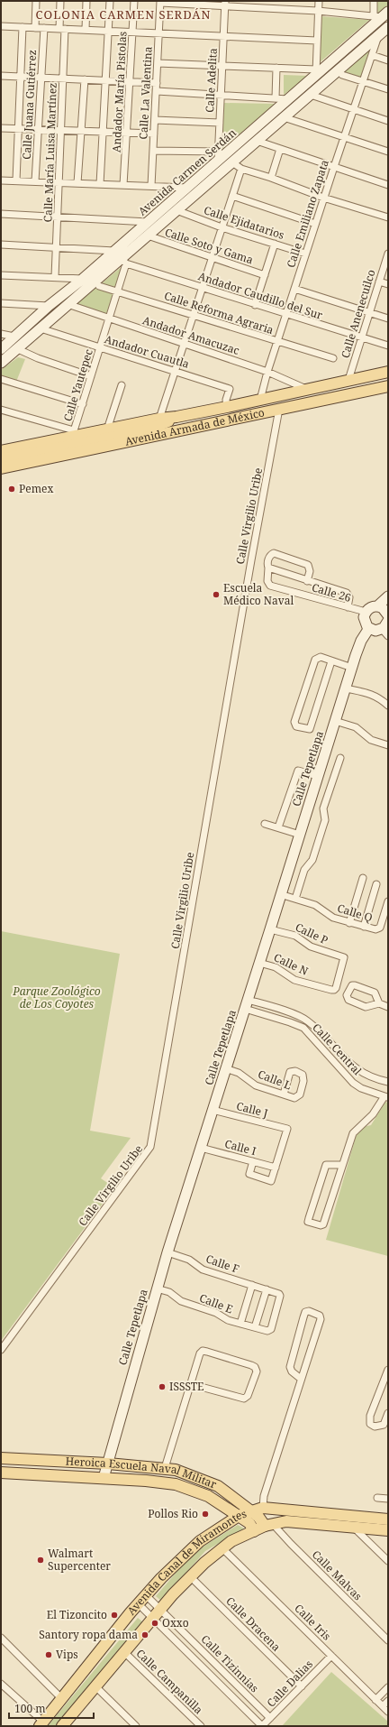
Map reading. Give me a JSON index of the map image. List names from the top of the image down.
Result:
{
  "streets": {
    "main road": ["Avenida Armada de México", "Heroica Escuela Naval Militar", "Avenida Canal de Miramontes"],
    "street": [
      "Calle Adelita",
      "Andador María Pistolas",
      "Calle La Valentina",
      "Calle Juana Gutiérrez",
      "Calle María Luisa Martínez",
      "Avenida Carmen Serdán",
      "Calle Emiliano Zapata",
      "Calle Ejidatarios",
      "Calle Soto y Gama",
      "Andador Caudillo del Sur",
      "Calle Reforma Agraria",
      "Calle Anenecuilco",
      "Andador Amacuzac",
      "Andador Cuautla",
      "Calle Yautepec",
      "Calle Virgilio Uribe",
      "Calle 26",
      "Calle Tepetlapa",
      "Calle Q",
      "Calle P",
      "Calle N",
      "Calle Central",
      "Calle L",
      "Calle J",
      "Calle I",
      "Calle F",
      "Calle E",
      "Calle Malvas",
      "Calle Iris",
      "Calle Dracena",
      "Calle Tizinnias",
      "Calle Campanilla",
      "Calle Dalias"
    ]
  },
  "crossings": [
    ["Calle Adelita", "Avenida Carmen Serdán"],
    ["Avenida Carmen Serdán", "Calle Emiliano Zapata"],
    ["Avenida Carmen Serdán", "Calle Ejidatarios"],
    ["Avenida Carmen Serdán", "Calle Soto y Gama"],
    ["Avenida Carmen Serdán", "Andador Caudillo del Sur"],
    ["Avenida Carmen Serdán", "Andador Amacuzac"],
    ["Avenida Carmen Serdán", "Andador Cuautla"],
    ["Avenida Carmen Serdán", "Calle Yautepec"],
    ["Calle Emiliano Zapata", "Calle Ejidatarios"],
    ["Calle Emiliano Zapata", "Calle Soto y Gama"],
    ["Calle Emiliano Zapata", "Andador Caudillo del Sur"],
    ["Calle Emiliano Zapata", "Calle Reforma Agraria"],
    ["Calle Emiliano Zapata", "Andador Amacuzac"],
    ["Calle Emiliano Zapata", "Avenida Armada de México"],
    ["Andador Caudillo del Sur", "Calle Anenecuilco"],
    ["Andador Caudillo del Sur", "Calle Yautepec"],
    ["Calle Reforma Agraria", "Calle Yautepec"],
    ["Calle Anenecuilco", "Avenida Armada de México"],
    ["Andador Amacuzac", "Calle Yautepec"],
    ["Andador Amacuzac", "Avenida Armada de México"],
    ["Andador Cuautla", "Calle Yautepec"],
    ["Andador Cuautla", "Avenida Armada de México"],
    ["Calle Yautepec", "Avenida Armada de México"],
    ["Avenida Armada de México", "Calle Virgilio Uribe"],
    ["Calle 26", "Calle Tepetlapa"],
    ["Calle Tepetlapa", "Calle Q"],
    ["Calle Tepetlapa", "Calle P"],
    ["Calle Tepetlapa", "Calle N"],
    ["Calle Tepetlapa", "Calle Central"],
    ["Calle Tepetlapa", "Calle L"],
    ["Calle Tepetlapa", "Calle J"],
    ["Calle Tepetlapa", "Calle I"],
    ["Calle Tepetlapa", "Calle F"],
    ["Calle Tepetlapa", "Calle E"],
    ["Calle Tepetlapa", "Heroica Escuela Naval Militar"],
    ["Calle P", "Calle N"],
    ["Calle J", "Calle I"],
    ["Calle F", "Calle E"],
    ["Heroica Escuela Naval Militar", "Avenida Canal de Miramontes"],
    ["Heroica Escuela Naval Militar", "Calle Malvas"],
    ["Avenida Canal de Miramontes", "Calle Malvas"],
    ["Avenida Canal de Miramontes", "Calle Iris"],
    ["Avenida Canal de Miramontes", "Calle Dracena"],
    ["Avenida Canal de Miramontes", "Calle Tizinnias"],
    ["Avenida Canal de Miramontes", "Calle Campanilla"],
    ["Calle Iris", "Calle Dalias"],
    ["Calle Dracena", "Calle Dalias"],
    ["Calle Tizinnias", "Calle Dalias"]
  ],
  "districts": ["COLONIA CARMEN SERDÁN"],
  "parks": ["Parque Zoológico de Los Coyotes"],
  "places": [
    "Pemex",
    "Escuela Médico Naval",
    "ISSSTE",
    "Pollos Rio",
    "Walmart Supercenter",
    "El Tizoncito",
    "Oxxo",
    "Santory ropa dama",
    "Vips"
  ],
  "scale_bar": "100 m"
}
